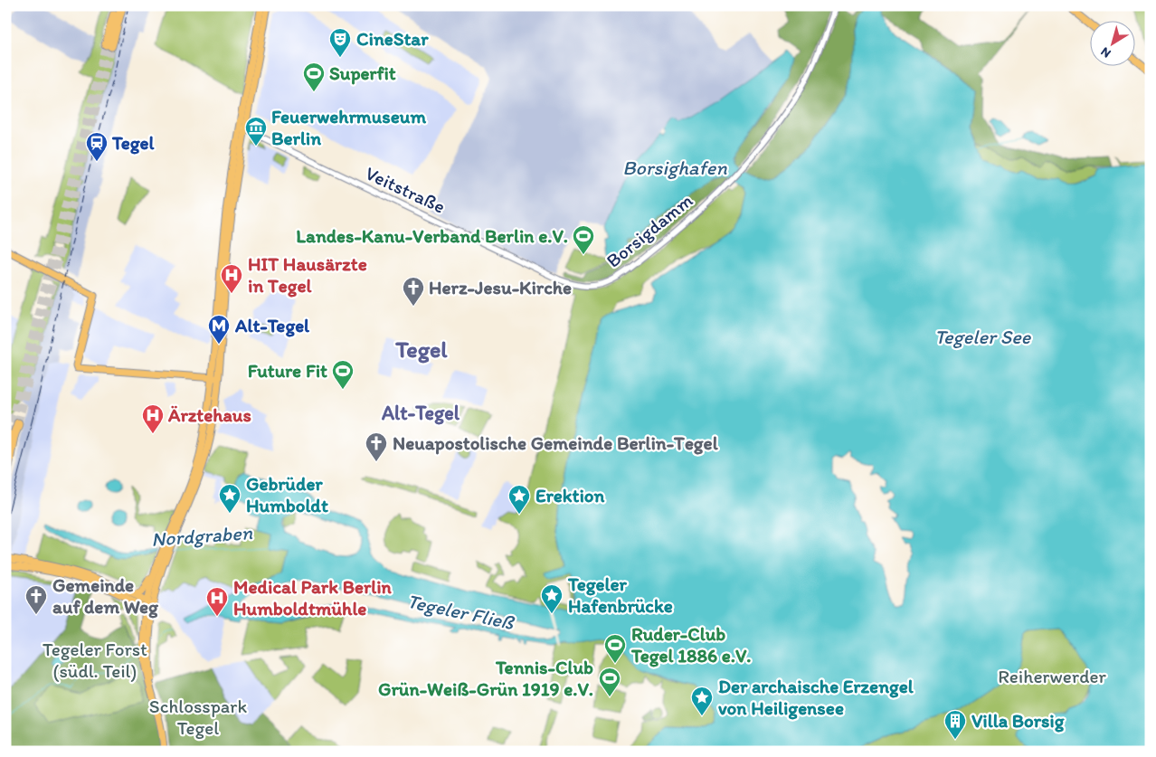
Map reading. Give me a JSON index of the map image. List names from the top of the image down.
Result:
{
  "streets": {
    "street": ["Veitstraße", "Borsigdamm"]
  },
  "crossings": [
    ["Veitstraße", "Borsigdamm"]
  ],
  "districts": ["Tegel", "Alt-Tegel"],
  "water": [
    "Borsighafen",
    "Tegeler See",
    "Nordgraben",
    "Tegeler Fließ"
  ],
  "parks": ["Tegeler Forst (südl. Teil)", "Reiherwerder", "Schlosspark Tegel"],
  "places": {
    "theatre": ["CineStar"],
    "sports": [
      "Superfit",
      "Landes-Kanu-Verband Berlin e.V.",
      "Future Fit",
      "Ruder-Club Tegel 1886 e.V.",
      "Tennis-Club Grün-Weiß-Grün 1919 e.V."
    ],
    "museum": ["Feuerwehrmuseum Berlin"],
    "station": ["Tegel"],
    "hospital": ["HIT Hausärzte in Tegel", "Ärztehaus", "Medical Park Berlin Humboldtmühle"],
    "church": ["Herz-Jesu-Kirche", "Neuapostolische Gemeinde Berlin-Tegel", "Gemeinde auf dem Weg"],
    "metro station": ["Alt-Tegel"],
    "place": [
      "Gebrüder Humboldt",
      "Erektion",
      "Tegeler Hafenbrücke",
      "Der archaische Erzengel von Heiligensee"
    ],
    "building": ["Villa Borsig"]
  },
  "north": "bottom left"
}
